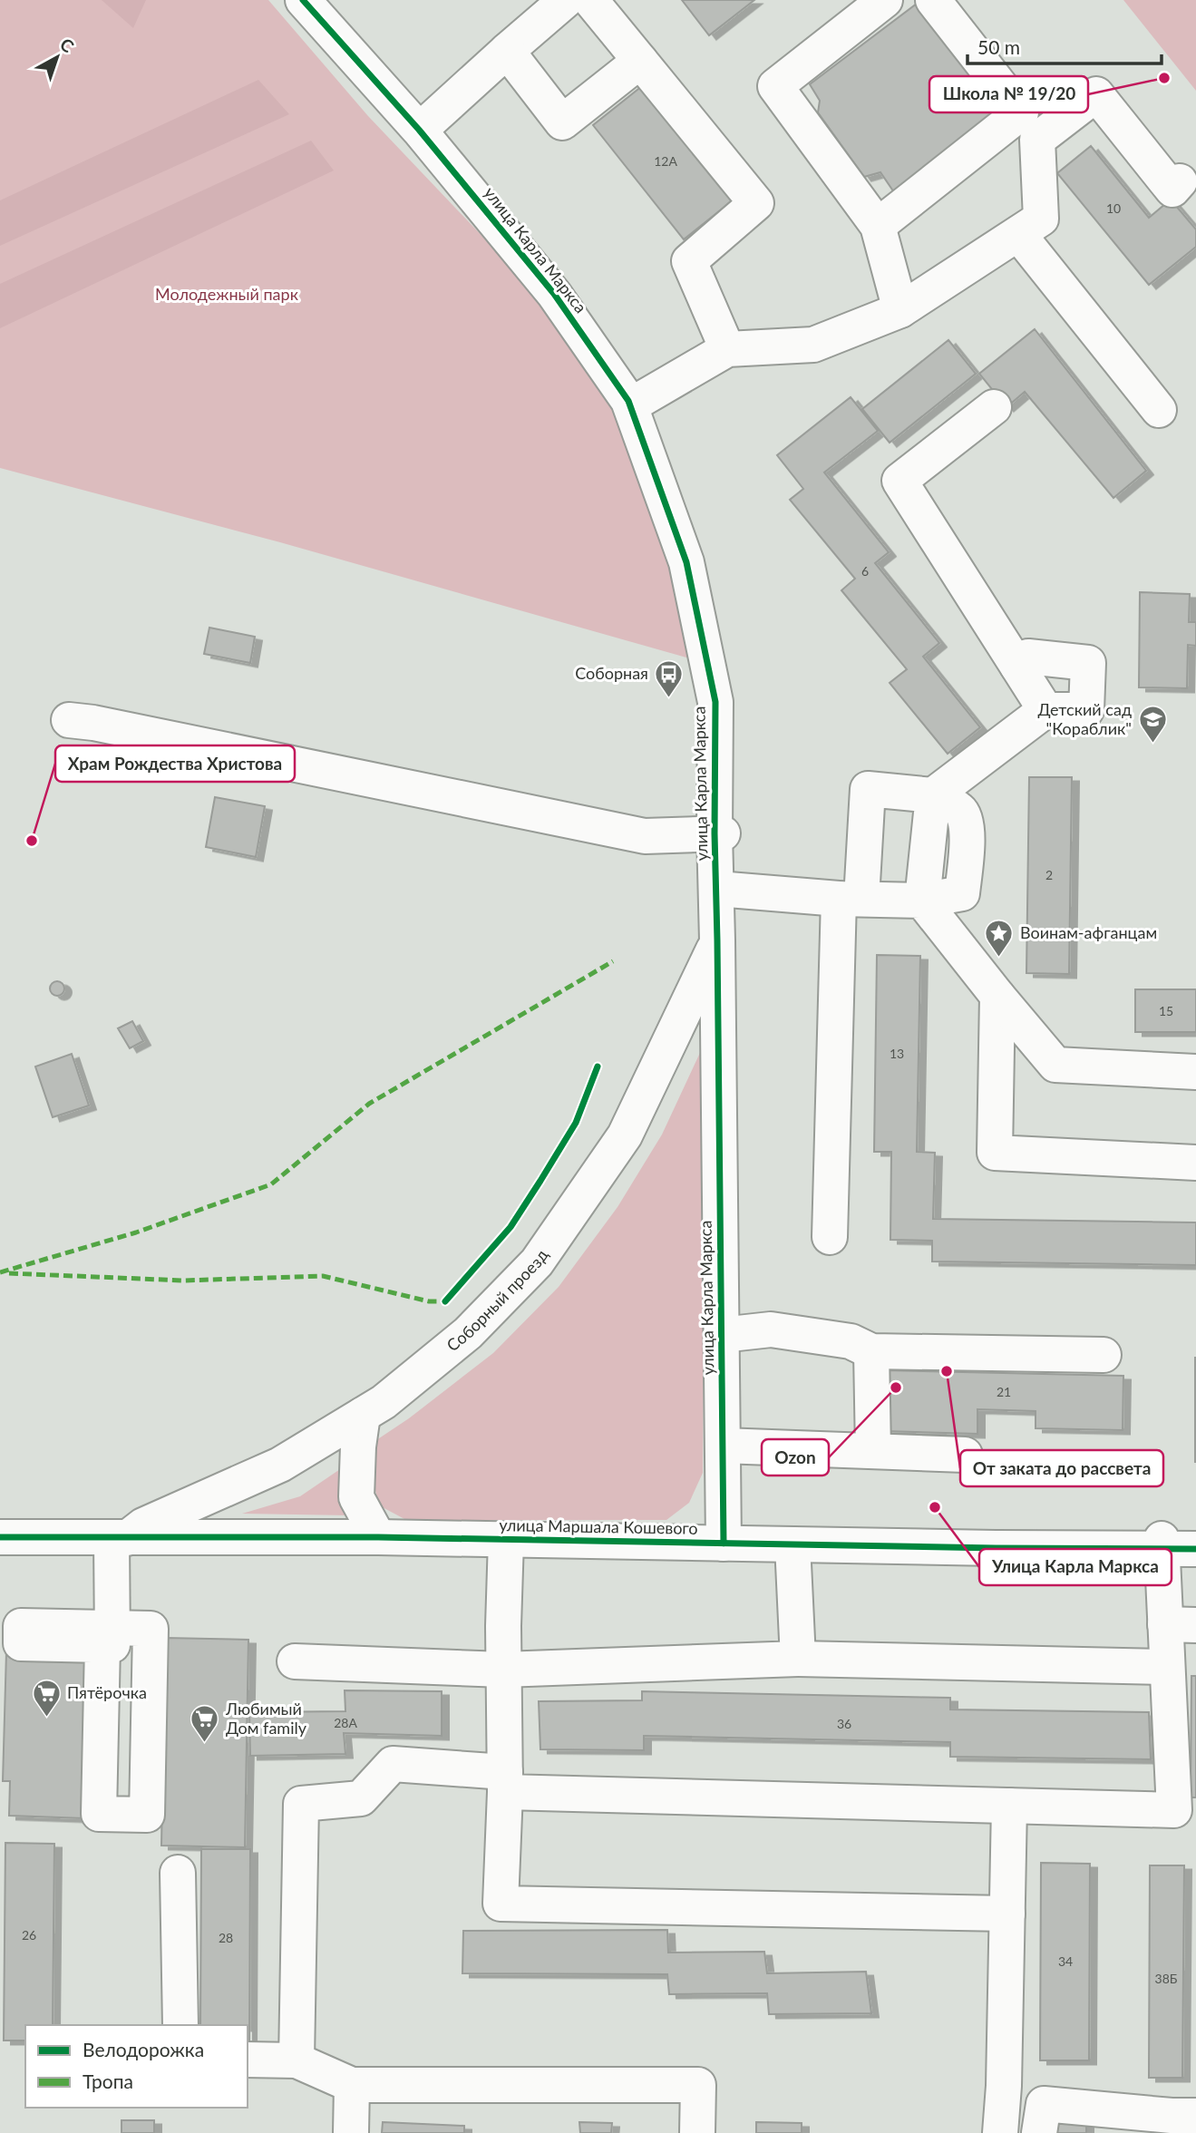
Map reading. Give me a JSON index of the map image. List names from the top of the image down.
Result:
{
  "streets": {
    "street": ["улица Карла Маркса", "Соборный проезд", "улица Маршала Кошевого"]
  },
  "crossings": [
    ["улица Карла Маркса", "Соборный проезд"],
    ["улица Карла Маркса", "улица Маршала Кошевого"],
    ["Соборный проезд", "улица Маршала Кошевого"]
  ],
  "parks": ["Молодежный парк"],
  "places": {
    "other": [
      "Школа № 19/20",
      "Храм Рождества Христова",
      "От заката до рассвета",
      "Ozon",
      "Улица Карла Маркса"
    ],
    "bus stop": ["Соборная"],
    "school or university": ["Детский сад \"Кораблик\""],
    "place": ["Воинам-афганцам"],
    "supermarket": ["Пятёрочка", "Любимый Дом family"]
  },
  "house_numbers": [
    "12А",
    "10",
    "6",
    "2",
    "15",
    "13",
    "21",
    "28А",
    "36",
    "26",
    "28",
    "34",
    "38Б"
  ],
  "legend": ["Велодорожка", "Тропа"],
  "scale_bar": "50 m",
  "north": "top right"
}
